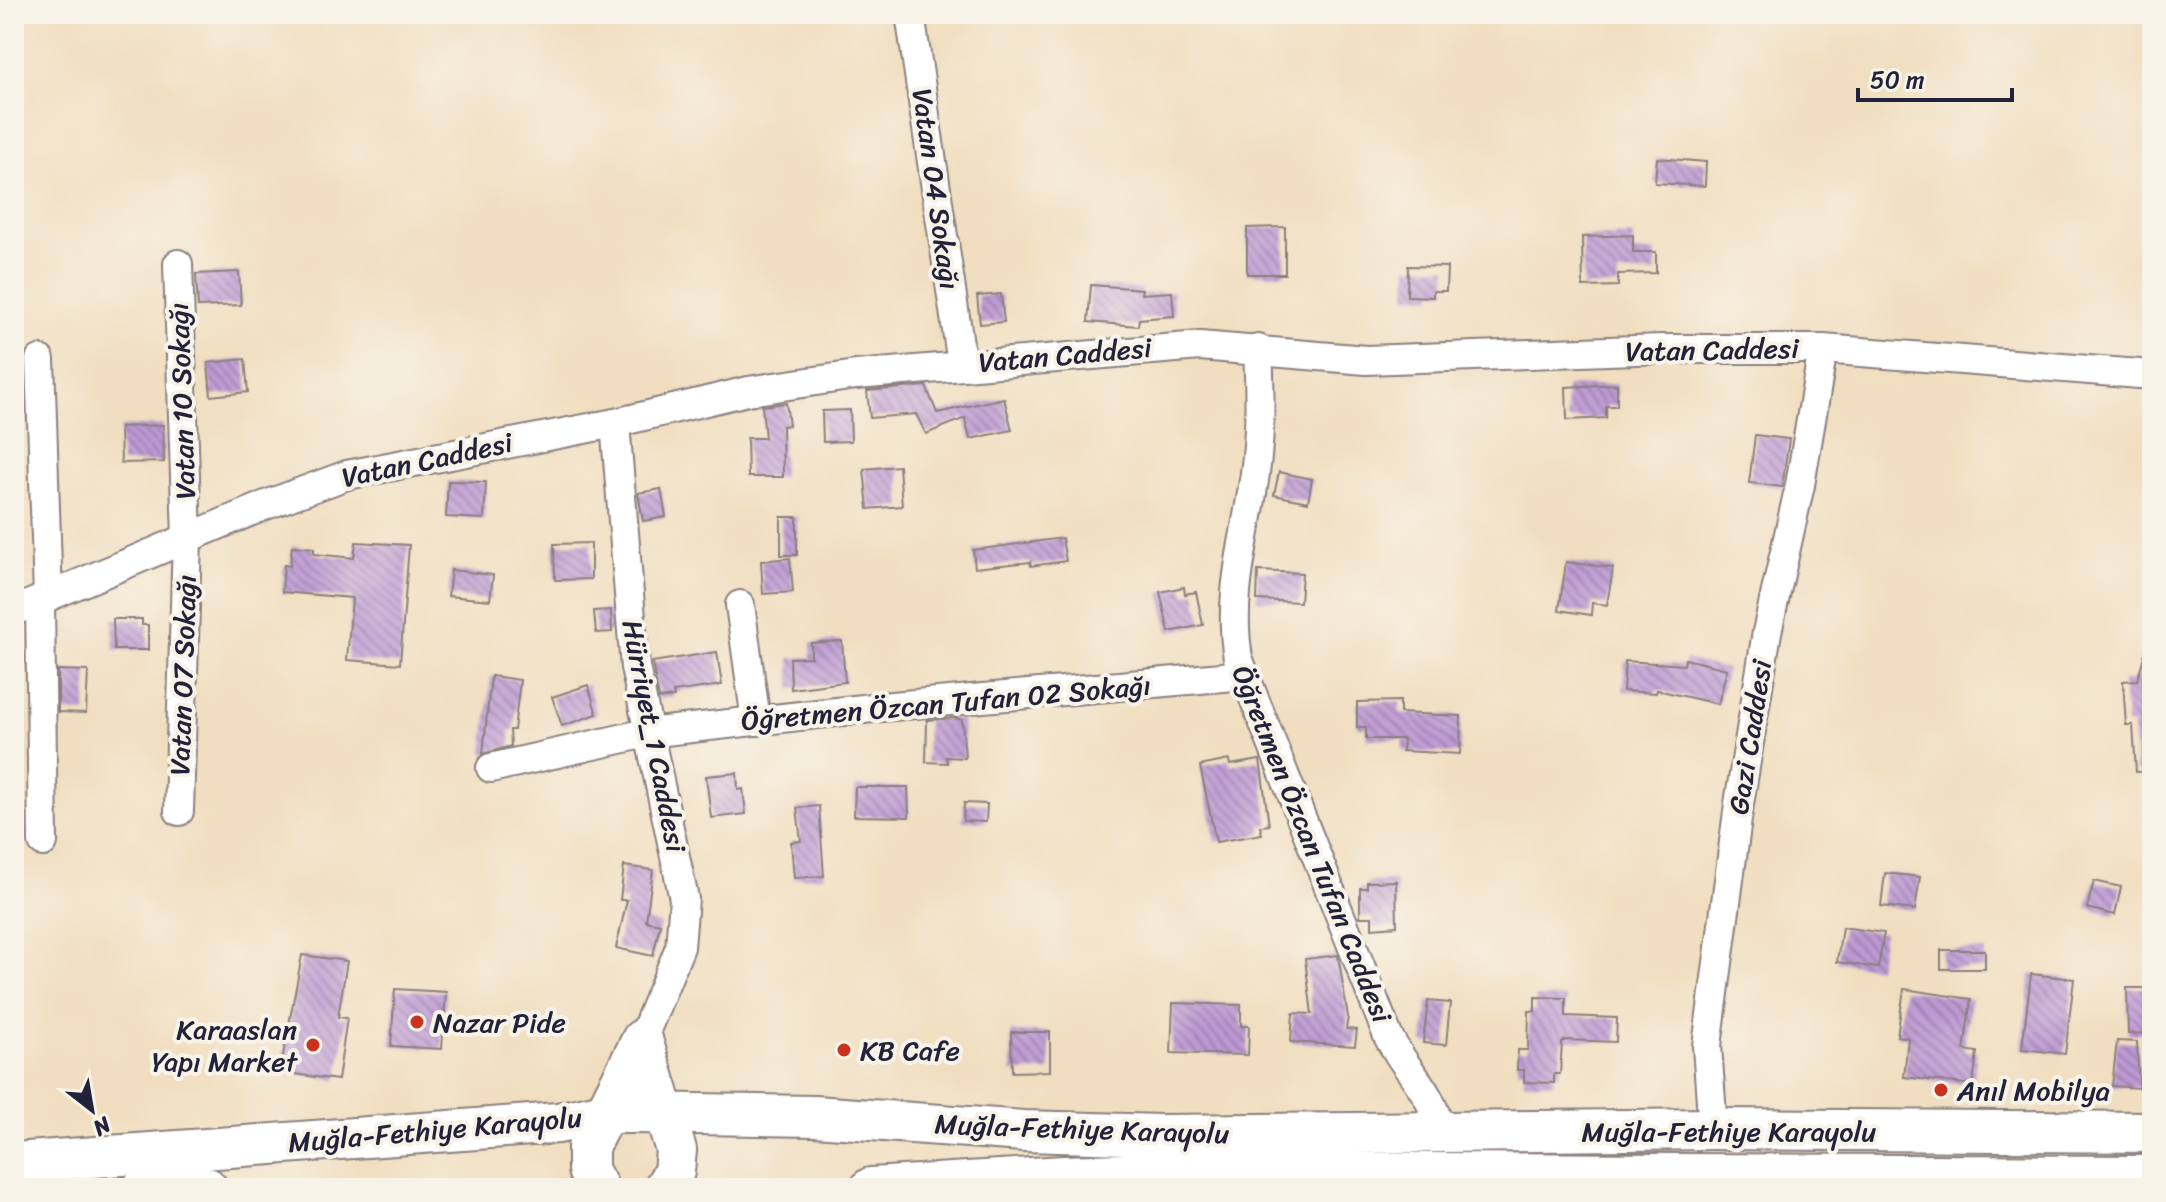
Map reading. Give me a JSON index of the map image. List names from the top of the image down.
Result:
{
  "streets": {
    "highway": ["Muğla-Fethiye Karayolu"],
    "street": [
      "Vatan 04 Sokağı",
      "Vatan Caddesi",
      "Vatan 10 Sokağı",
      "Vatan 07 Sokağı",
      "Öğretmen Özcan Tufan 02 Sokağı",
      "Hürriyet_1 Caddesi",
      "Gazi Caddesi",
      "Öğretmen Özcan Tufan Caddesi"
    ]
  },
  "crossings": [
    ["Vatan 04 Sokağı", "Vatan Caddesi"],
    ["Vatan Caddesi", "Vatan 10 Sokağı"],
    ["Vatan Caddesi", "Vatan 07 Sokağı"],
    ["Vatan Caddesi", "Hürriyet_1 Caddesi"],
    ["Vatan Caddesi", "Gazi Caddesi"],
    ["Vatan Caddesi", "Öğretmen Özcan Tufan Caddesi"],
    ["Vatan 10 Sokağı", "Vatan 07 Sokağı"],
    ["Öğretmen Özcan Tufan 02 Sokağı", "Hürriyet_1 Caddesi"],
    ["Öğretmen Özcan Tufan 02 Sokağı", "Öğretmen Özcan Tufan Caddesi"],
    ["Gazi Caddesi", "Muğla-Fethiye Karayolu"],
    ["Öğretmen Özcan Tufan Caddesi", "Muğla-Fethiye Karayolu"]
  ],
  "places": [
    "Nazar Pide",
    "Karaaslan Yapı Market",
    "KB Cafe",
    "Anıl Mobilya"
  ],
  "scale_bar": "50 m",
  "north": "bottom right"
}
